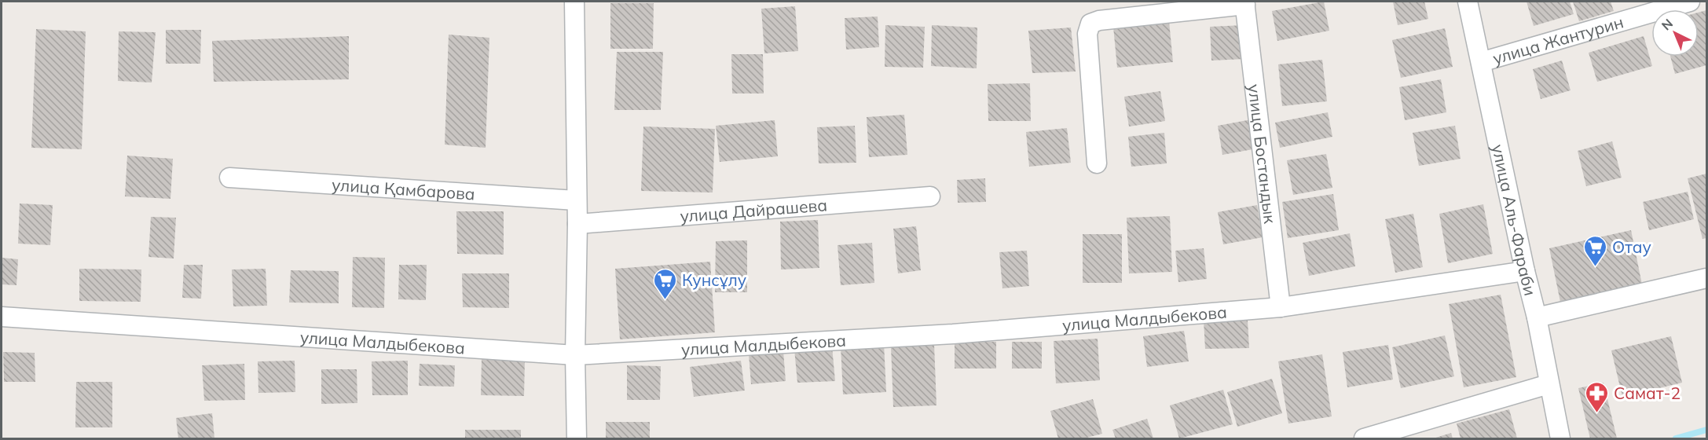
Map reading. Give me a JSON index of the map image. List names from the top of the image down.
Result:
{
  "streets": {
    "street": [
      "улица Жантурин",
      "улица Бостандык",
      "улица Қамбарова",
      "улица Дайрашева",
      "улица Аль-Фараби",
      "улица Малдыбекова"
    ]
  },
  "crossings": [
    ["улица Жантурин", "улица Аль-Фараби"],
    ["улица Бостандык", "улица Малдыбекова"],
    ["улица Аль-Фараби", "улица Малдыбекова"]
  ],
  "places": {
    "supermarket": ["Отау", "Кунсұлу"],
    "pharmacy": ["Самат-2"]
  },
  "north": "top left"
}
